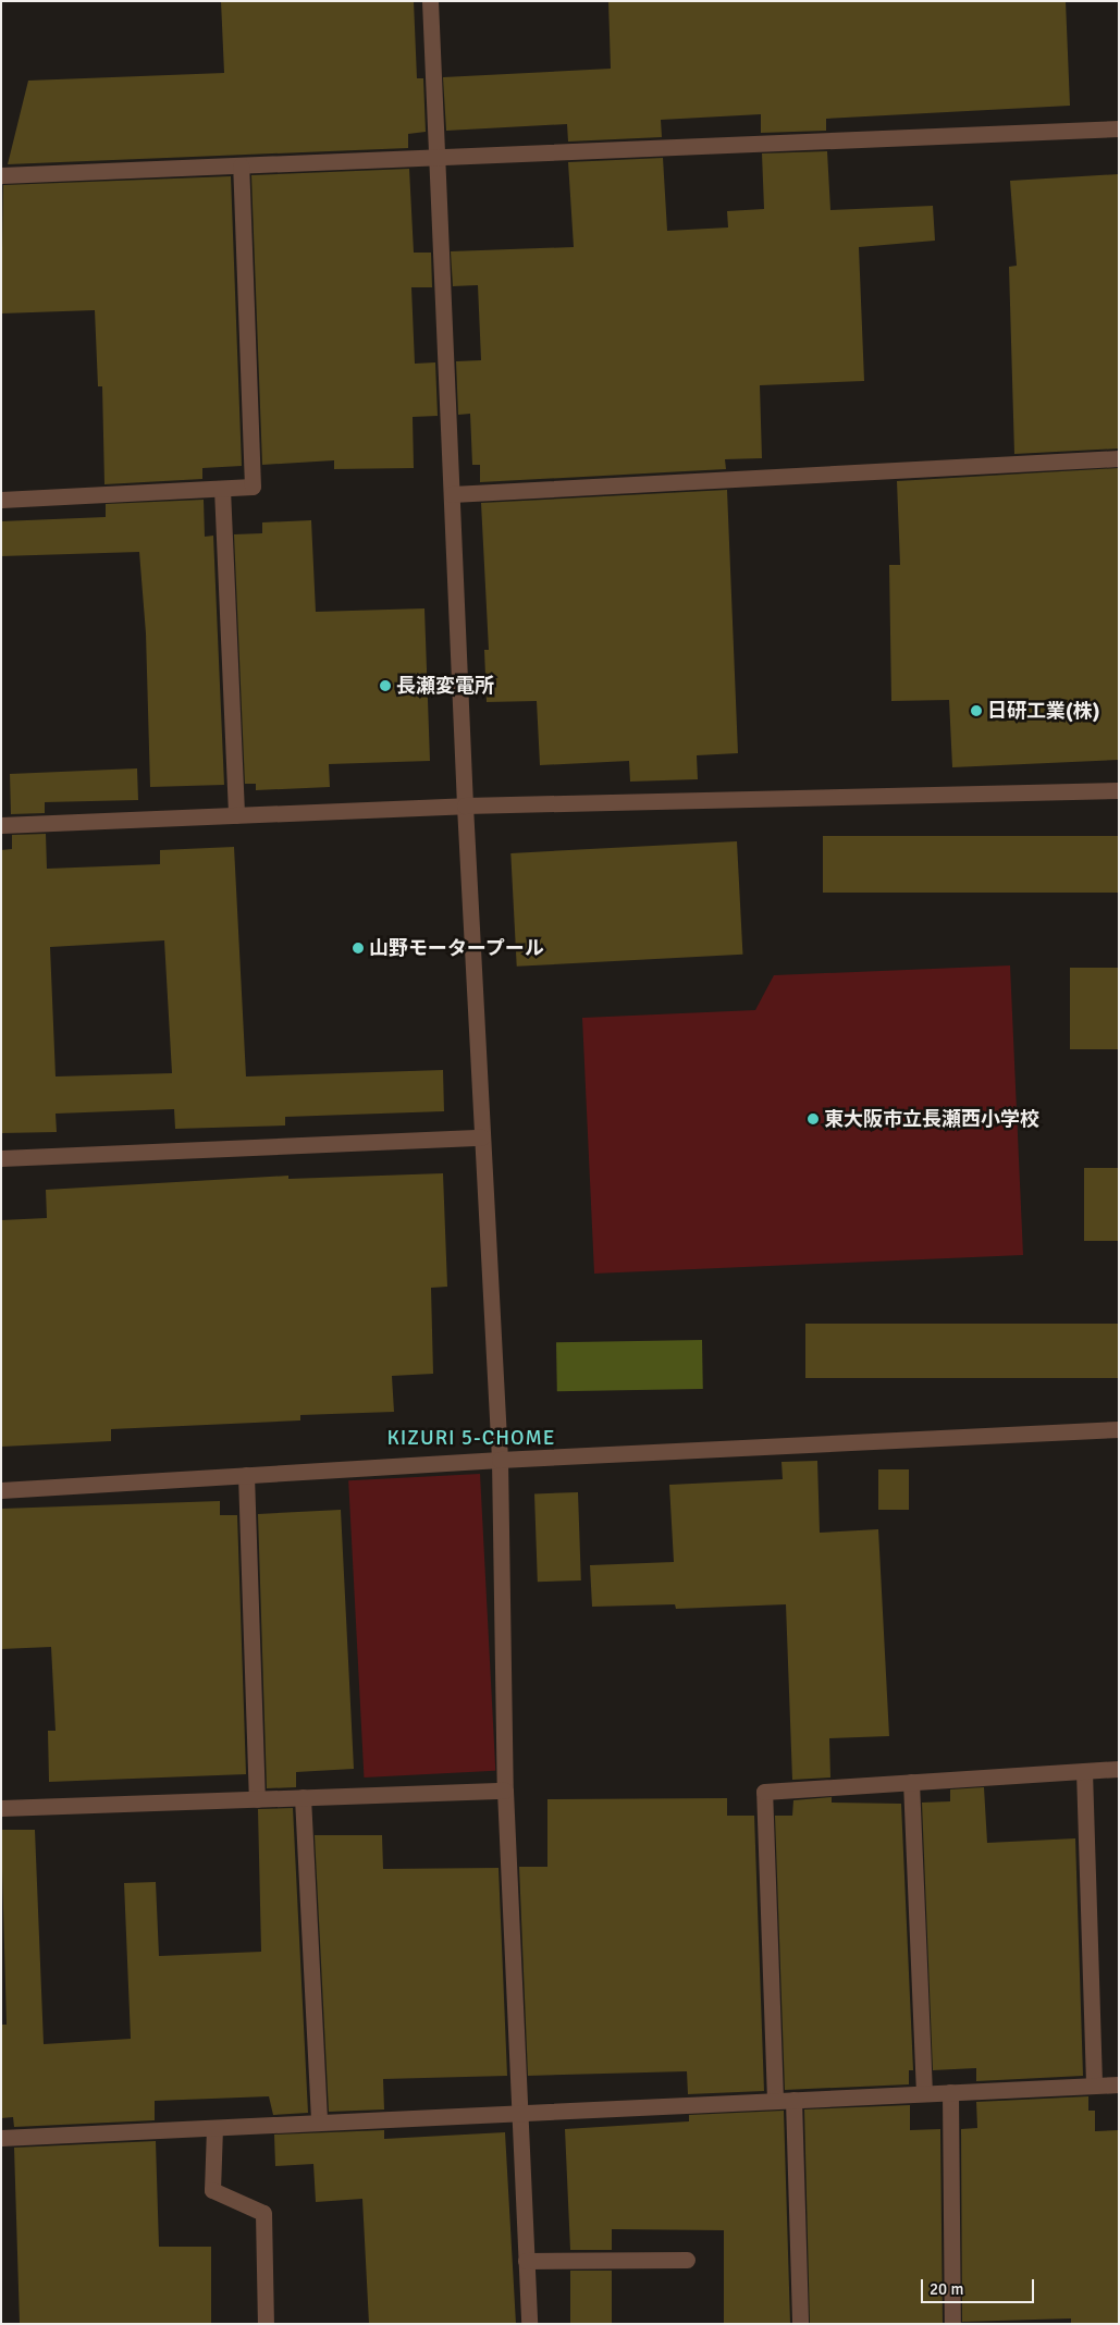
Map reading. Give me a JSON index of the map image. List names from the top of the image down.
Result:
{
  "districts": ["KIZURI 5-CHOME"],
  "places": [
    "長瀬変電所",
    "日研工業(株)",
    "山野モータープール",
    "東大阪市立長瀬西小学校"
  ],
  "scale_bar": "20 m"
}
